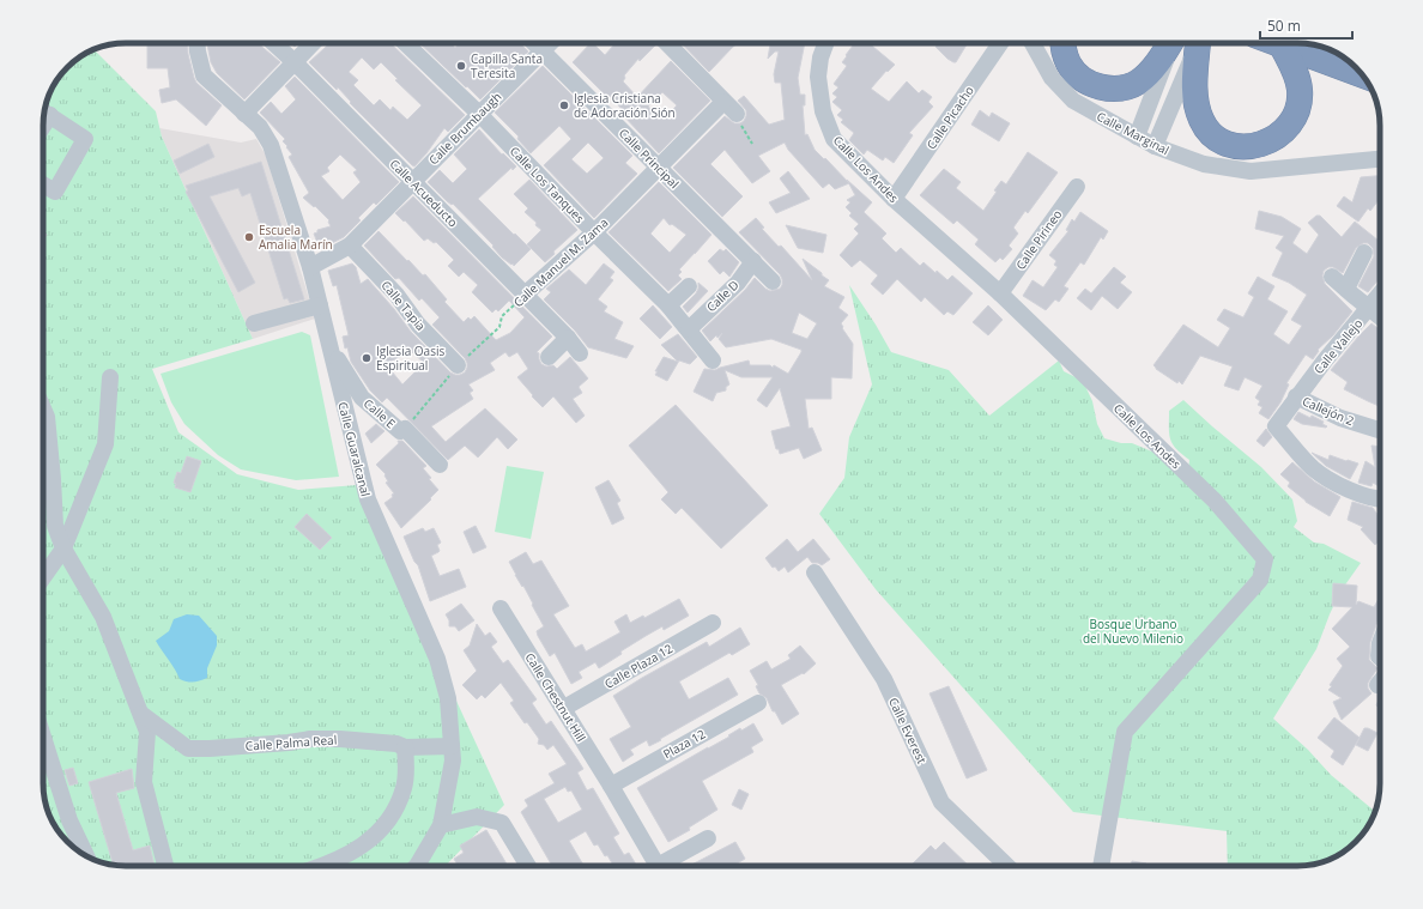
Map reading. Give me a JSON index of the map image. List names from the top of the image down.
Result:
{
  "streets": {
    "street": [
      "Calle Picacho",
      "Calle Brumbaugh",
      "Calle Marginal",
      "Calle Principal",
      "Calle Los Andes",
      "Calle Los Tanques",
      "Calle Acueducto",
      "Calle Pirineo",
      "Calle Manuel M. Zama",
      "Calle D",
      "Calle Tapia",
      "Calle Vallejo",
      "Callejón 2",
      "Calle E",
      "Calle Guaralcanal",
      "Calle Plaza 12",
      "Calle Chestnut Hill",
      "Calle Everest",
      "Calle Palma Real",
      "Plaza 12"
    ]
  },
  "crossings": [
    ["Calle Picacho", "Calle Los Andes"],
    ["Calle Brumbaugh", "Calle Principal"],
    ["Calle Brumbaugh", "Calle Los Tanques"],
    ["Calle Brumbaugh", "Calle Acueducto"],
    ["Calle Brumbaugh", "Calle Tapia"],
    ["Calle Brumbaugh", "Calle Guaralcanal"],
    ["Calle Principal", "Calle Manuel M. Zama"],
    ["Calle Principal", "Calle D"],
    ["Calle Los Andes", "Calle Pirineo"],
    ["Calle Los Tanques", "Calle Manuel M. Zama"],
    ["Calle Los Tanques", "Calle D"],
    ["Calle Acueducto", "Calle Manuel M. Zama"],
    ["Calle Manuel M. Zama", "Calle Tapia"],
    ["Calle Manuel M. Zama", "Calle E"],
    ["Calle Vallejo", "Callejón 2"],
    ["Calle E", "Calle Guaralcanal"],
    ["Calle Guaralcanal", "Calle Palma Real"],
    ["Calle Plaza 12", "Calle Chestnut Hill"],
    ["Calle Chestnut Hill", "Plaza 12"]
  ],
  "parks": ["Bosque Urbano del Nuevo Milenio"],
  "places": [
    "Capilla Santa Teresita",
    "Iglesia Cristiana de Adoración Sión",
    "Escuela Amalia Marín",
    "Iglesia Oasis Espiritual"
  ],
  "scale_bar": "50 m"
}
